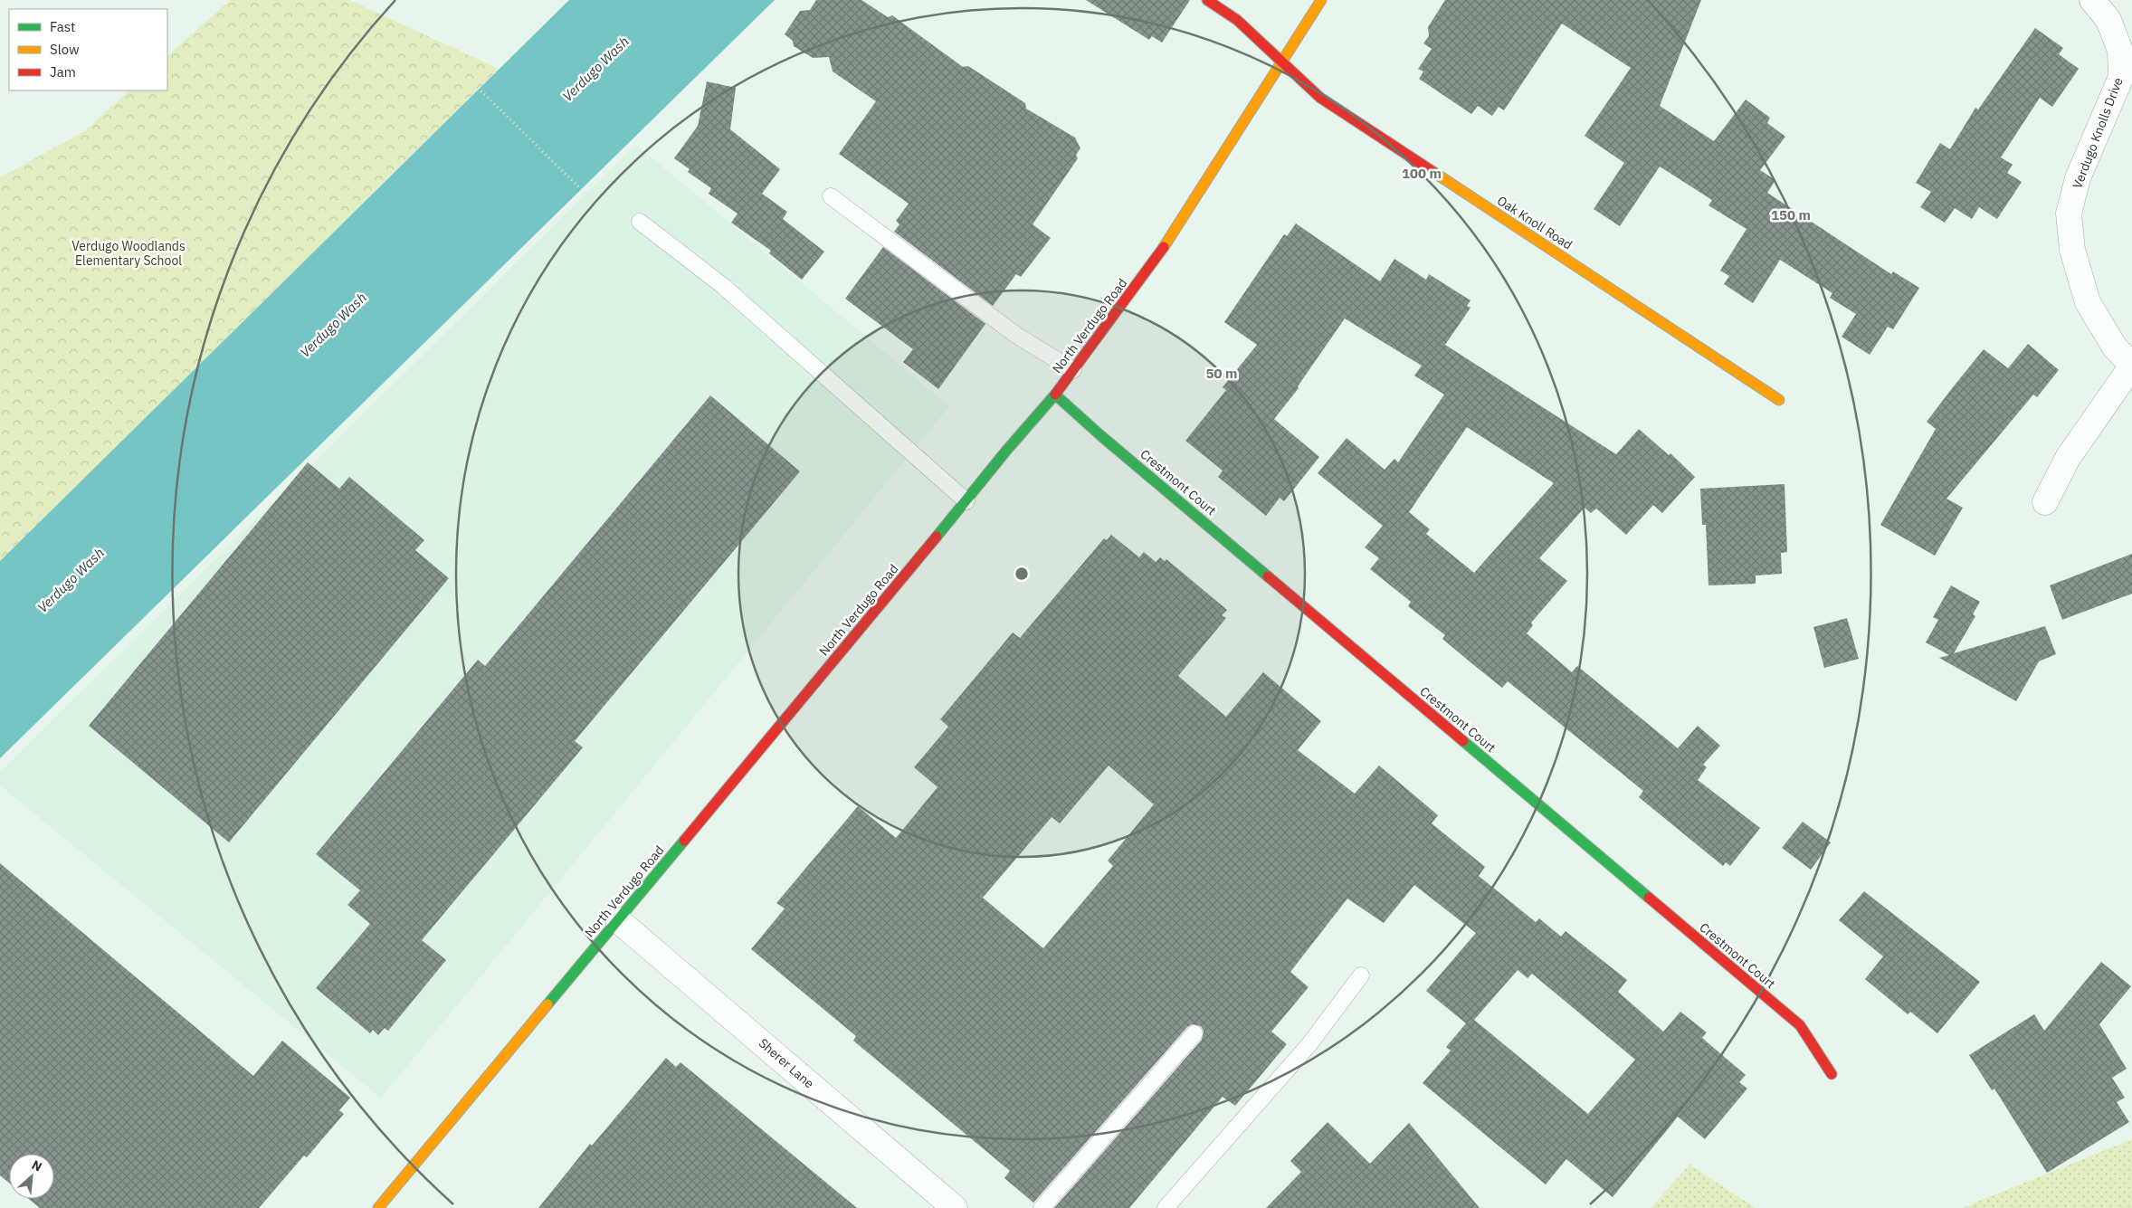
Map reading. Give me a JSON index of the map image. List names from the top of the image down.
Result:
{
  "streets": {
    "street": [
      "Verdugo Knolls Drive",
      "Oak Knoll Road",
      "North Verdugo Road",
      "Crestmont Court",
      "Sherer Lane"
    ]
  },
  "crossings": [
    ["Oak Knoll Road", "North Verdugo Road"],
    ["North Verdugo Road", "Crestmont Court"],
    ["North Verdugo Road", "Sherer Lane"]
  ],
  "water": ["Verdugo Wash"],
  "parks": ["Verdugo Woodlands Elementary School"],
  "legend": ["Fast", "Slow", "Jam"],
  "north": "top right",
  "rings": ["100 m", "150 m", "50 m"]
}
